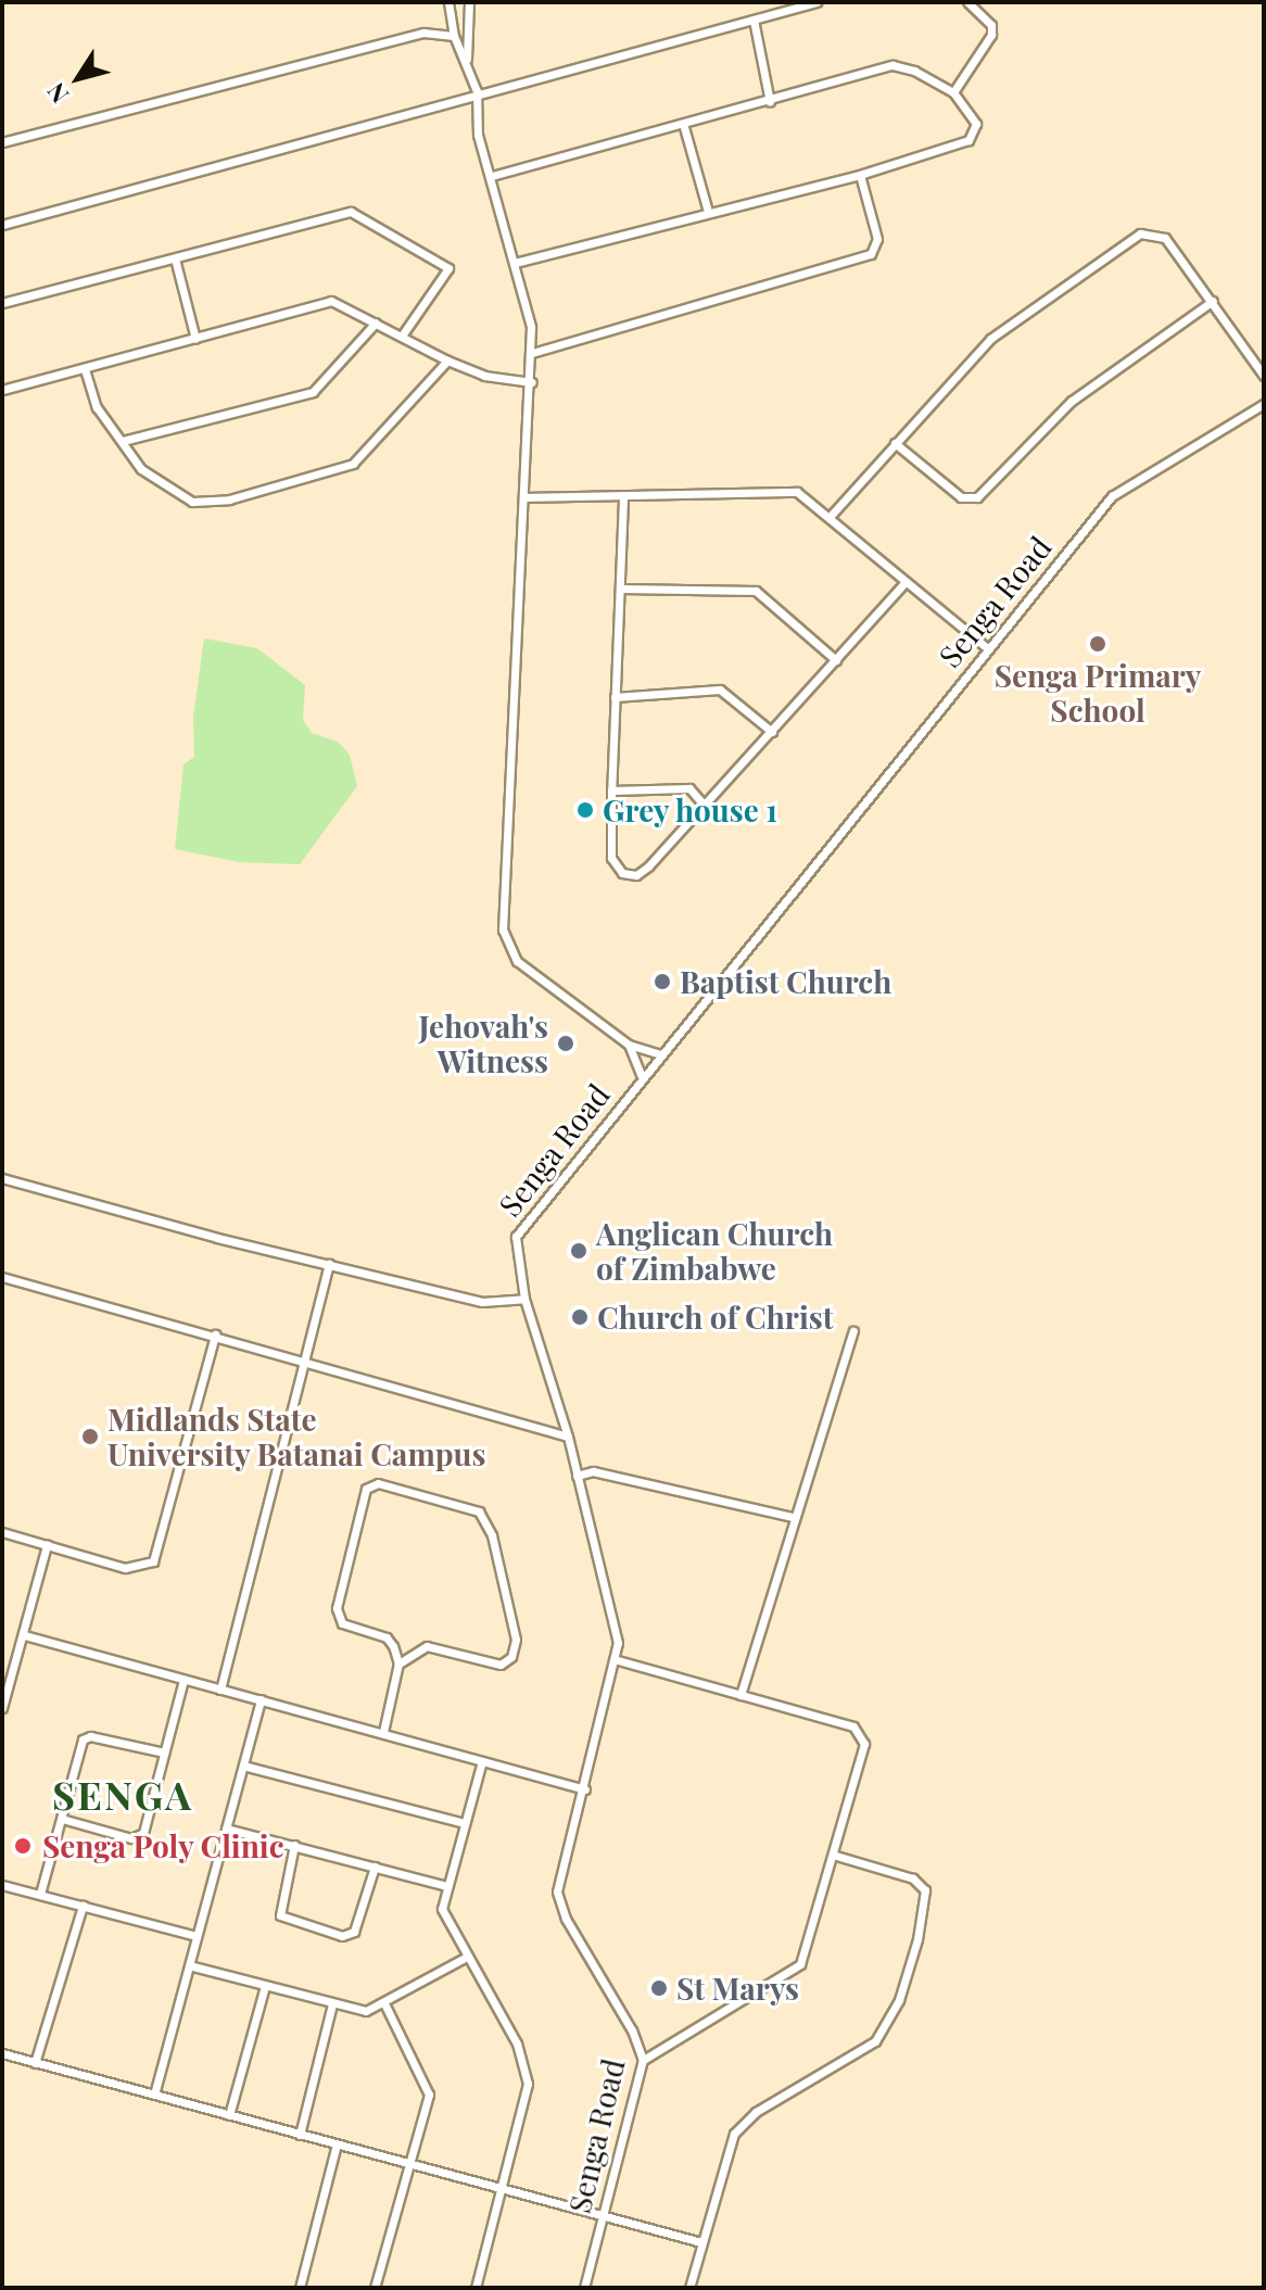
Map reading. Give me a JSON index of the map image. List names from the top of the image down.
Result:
{
  "streets": {
    "street": ["Senga Road"]
  },
  "districts": ["SENGA"],
  "places": [
    "Senga Primary School",
    "Grey house 1",
    "Baptist Church",
    "Jehovah's Witness",
    "Anglican Church of Zimbabwe",
    "Church of Christ",
    "Midlands State University Batanai Campus",
    "Senga Poly Clinic",
    "St Marys"
  ],
  "north": "bottom left"
}
